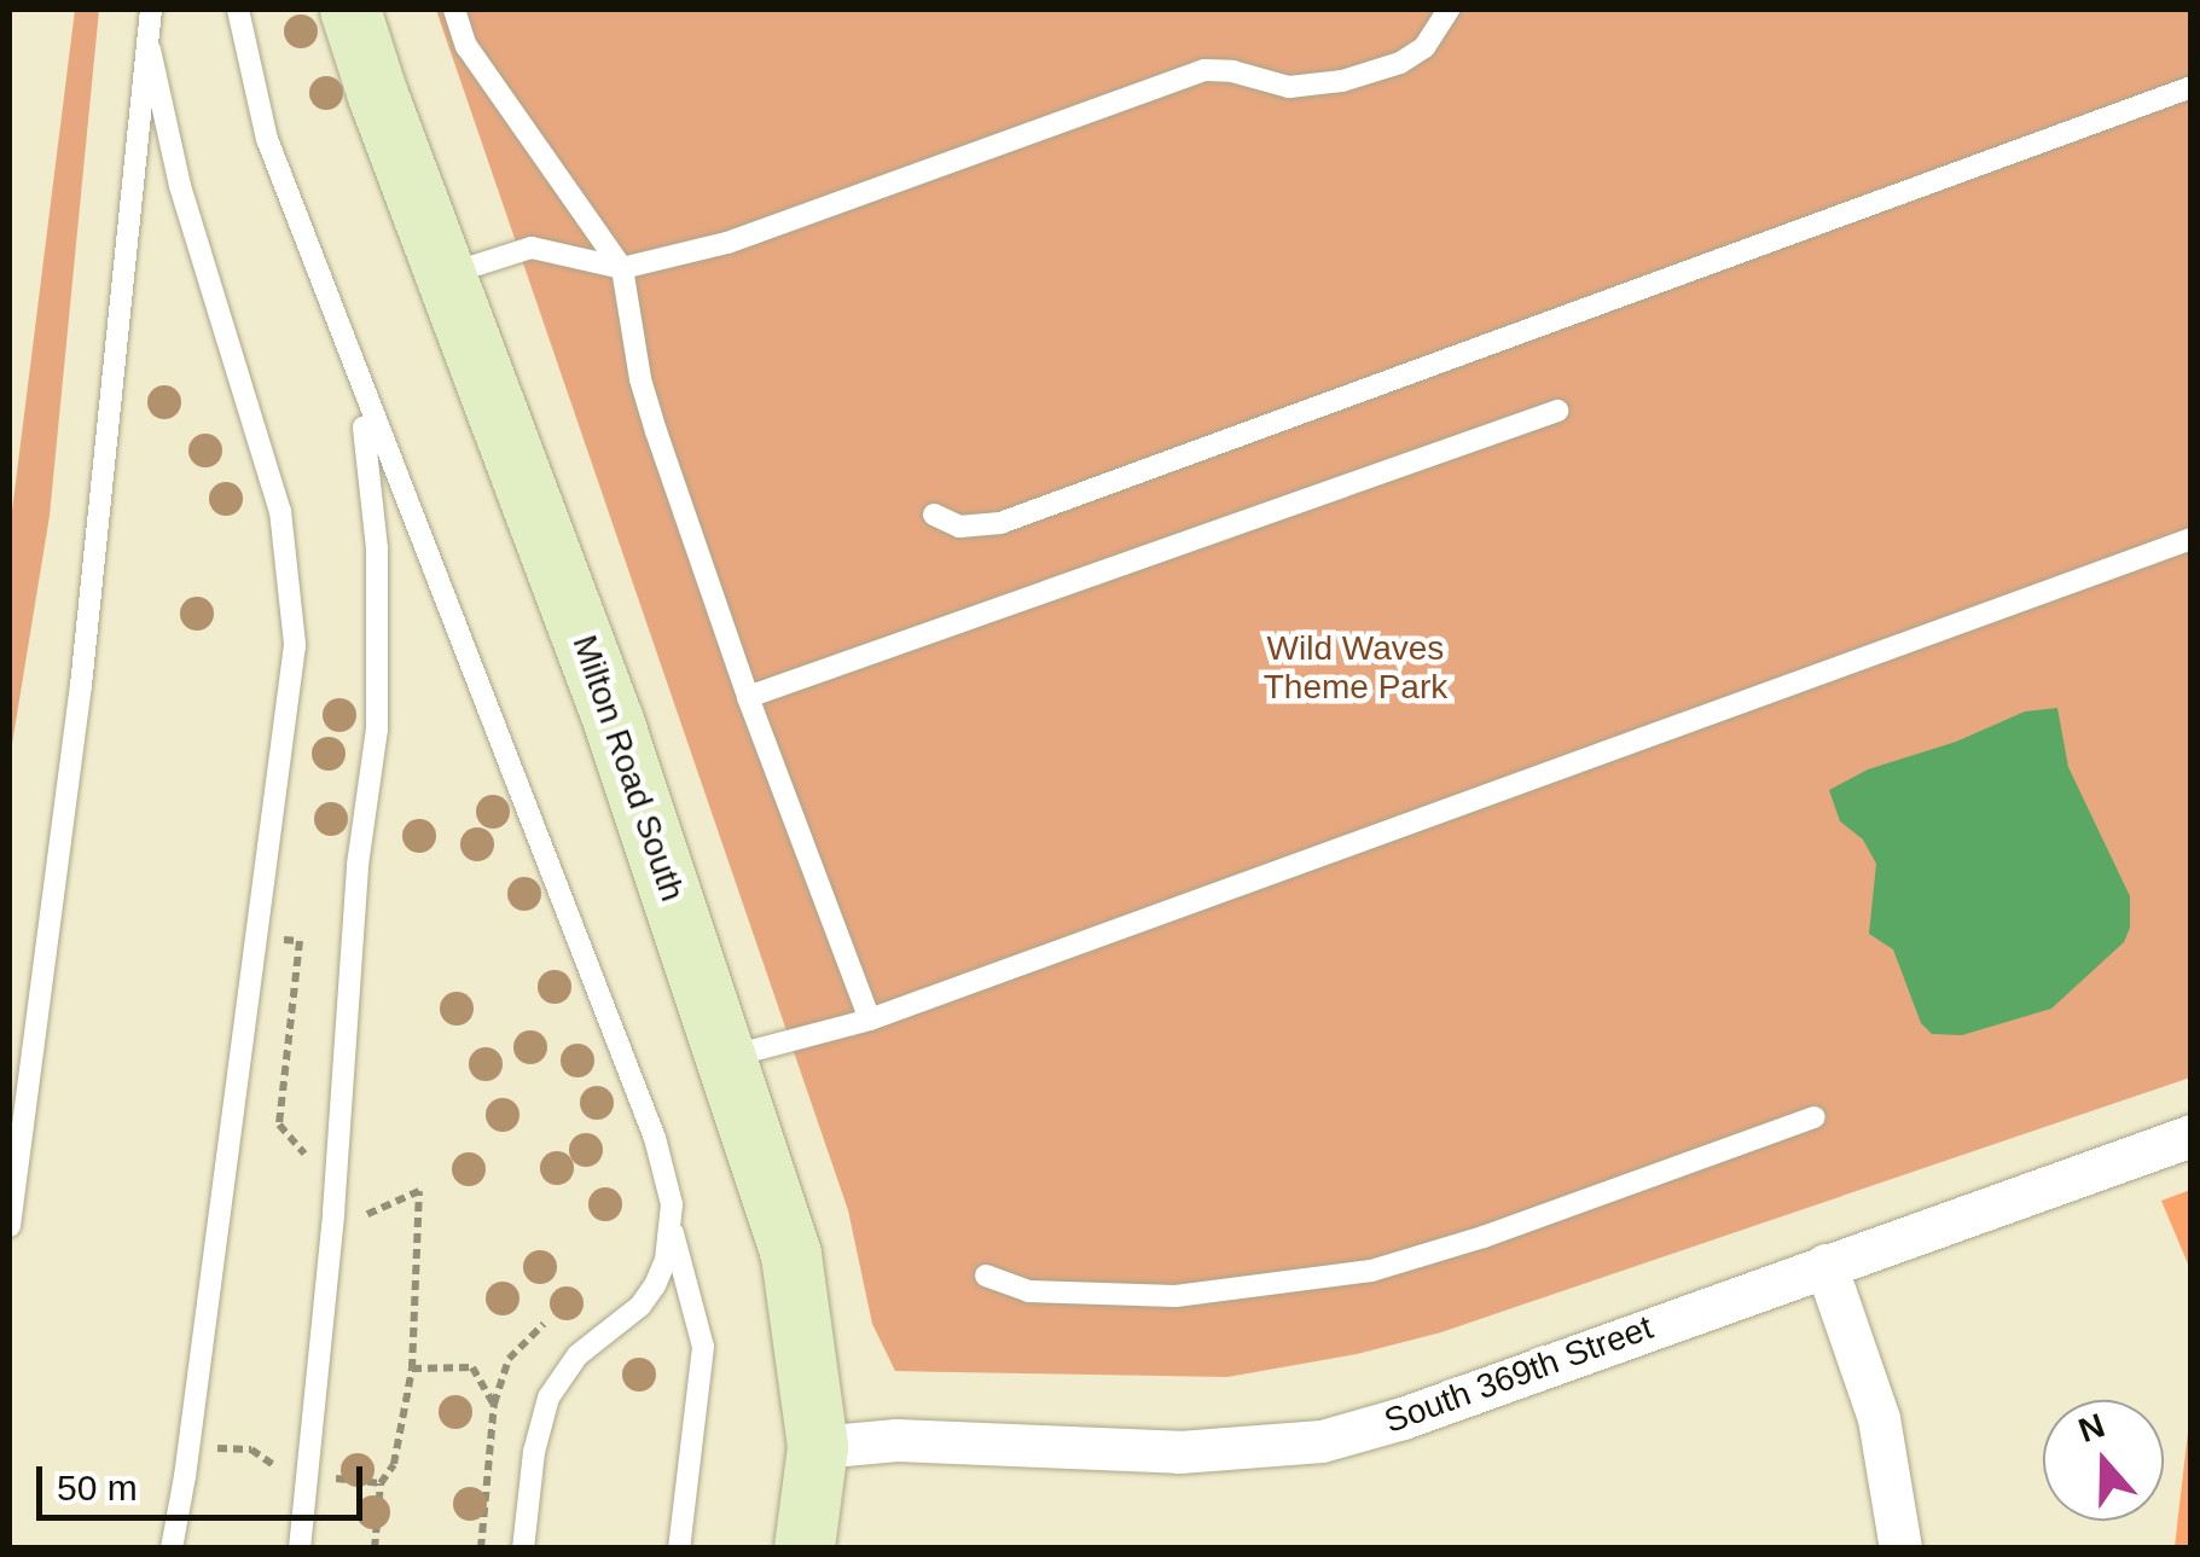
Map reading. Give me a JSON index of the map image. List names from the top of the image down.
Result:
{
  "streets": {
    "street": ["Milton Road South", "South 369th Street"]
  },
  "crossings": [
    ["Milton Road South", "South 369th Street"]
  ],
  "parks": ["Wild Waves Theme Park"],
  "scale_bar": "50 m",
  "north": "top"
}
